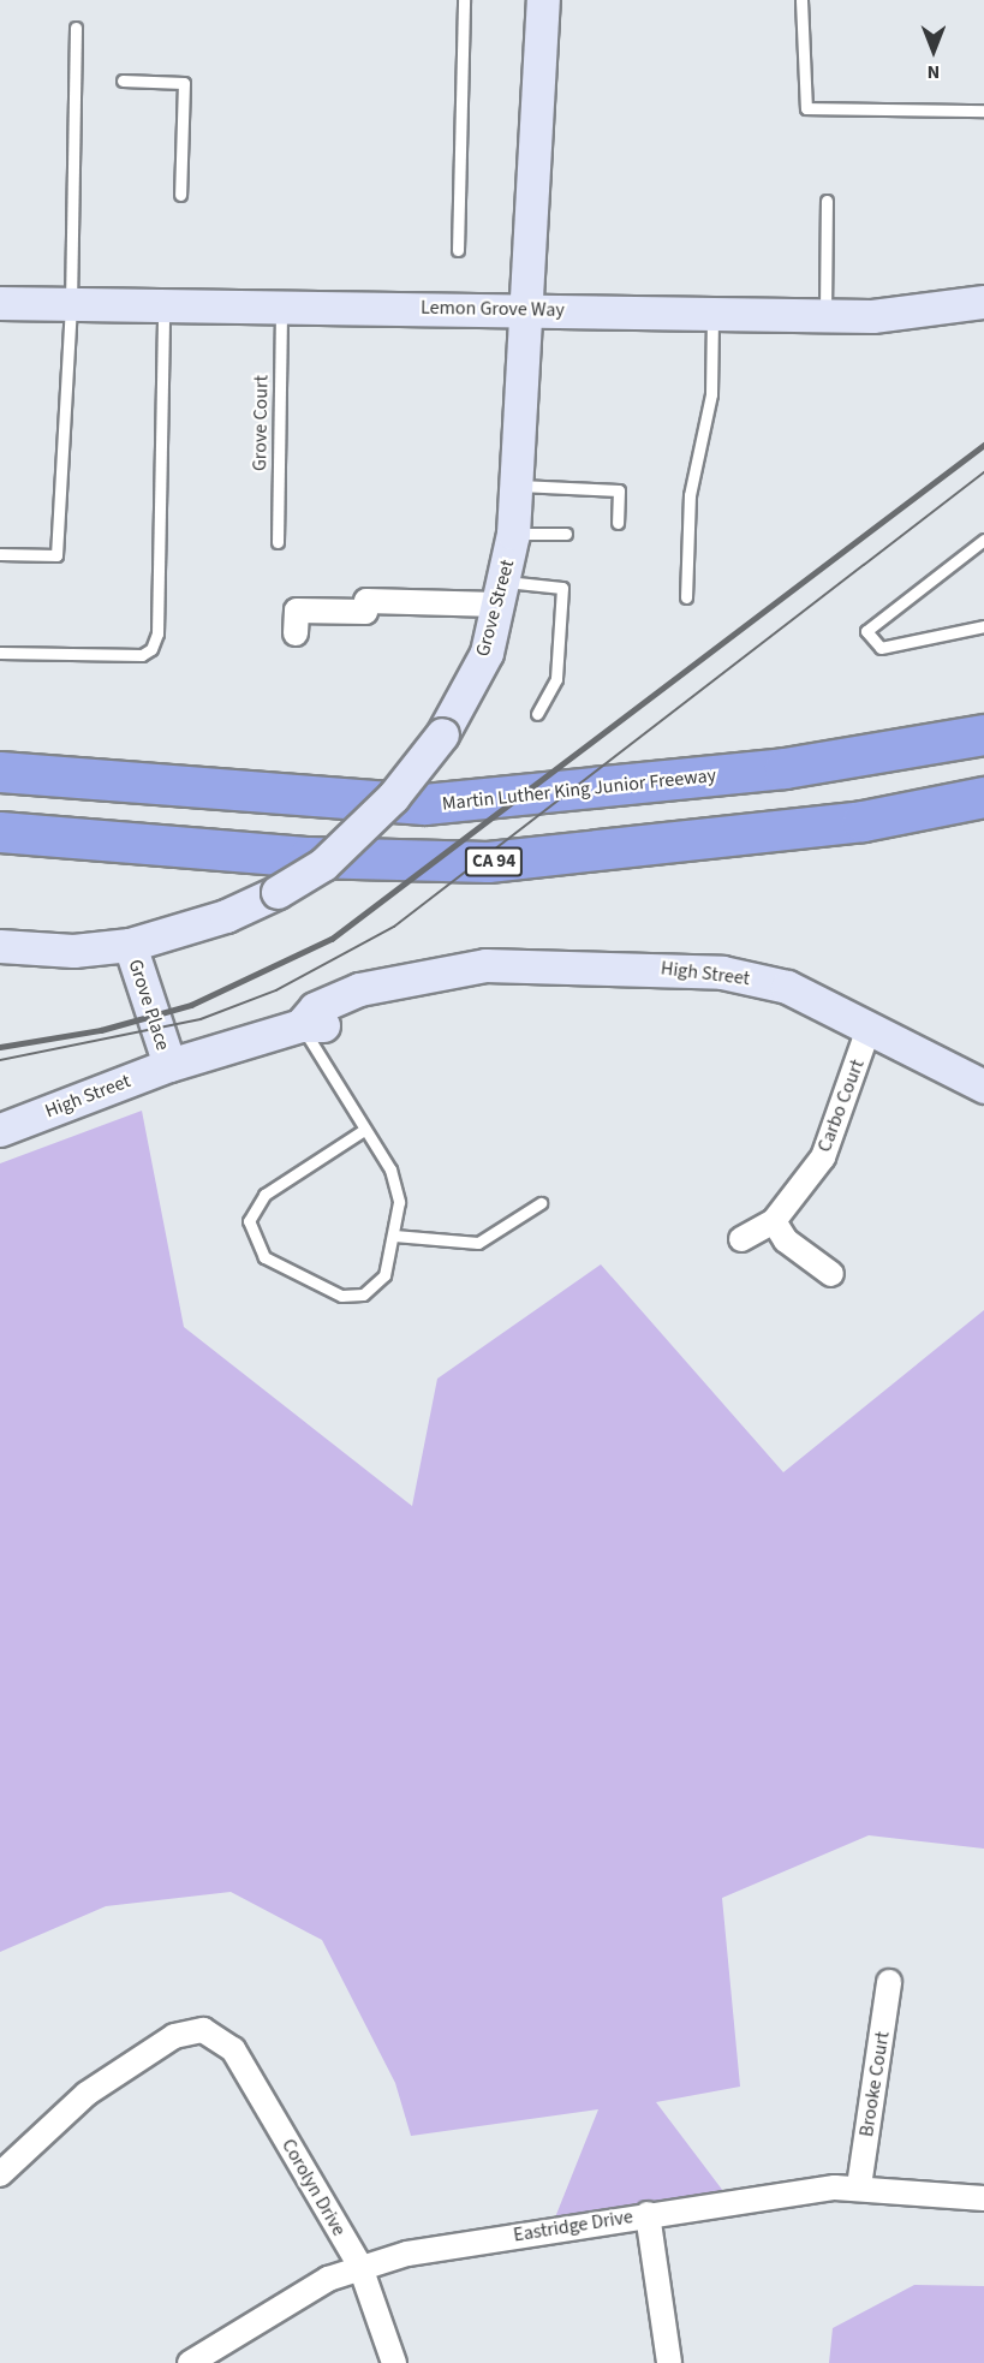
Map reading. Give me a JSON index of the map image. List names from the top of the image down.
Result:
{
  "streets": {
    "highway": ["Martin Luther King Junior Freeway", "CA 94"],
    "main road": [
      "Lemon Grove Way",
      "Grove Street",
      "High Street",
      "Grove Place"
    ],
    "street": [
      "Carbo Court",
      "Brooke Court",
      "Corolyn Drive",
      "Eastridge Drive"
    ],
    "lane": ["Grove Court"]
  },
  "crossings": [
    ["Lemon Grove Way", "Grove Court"],
    ["Lemon Grove Way", "Grove Street"],
    ["Grove Street", "Grove Place"],
    ["High Street", "Grove Place"],
    ["High Street", "Carbo Court"],
    ["Brooke Court", "Eastridge Drive"],
    ["Corolyn Drive", "Eastridge Drive"]
  ],
  "north": "bottom"
}
